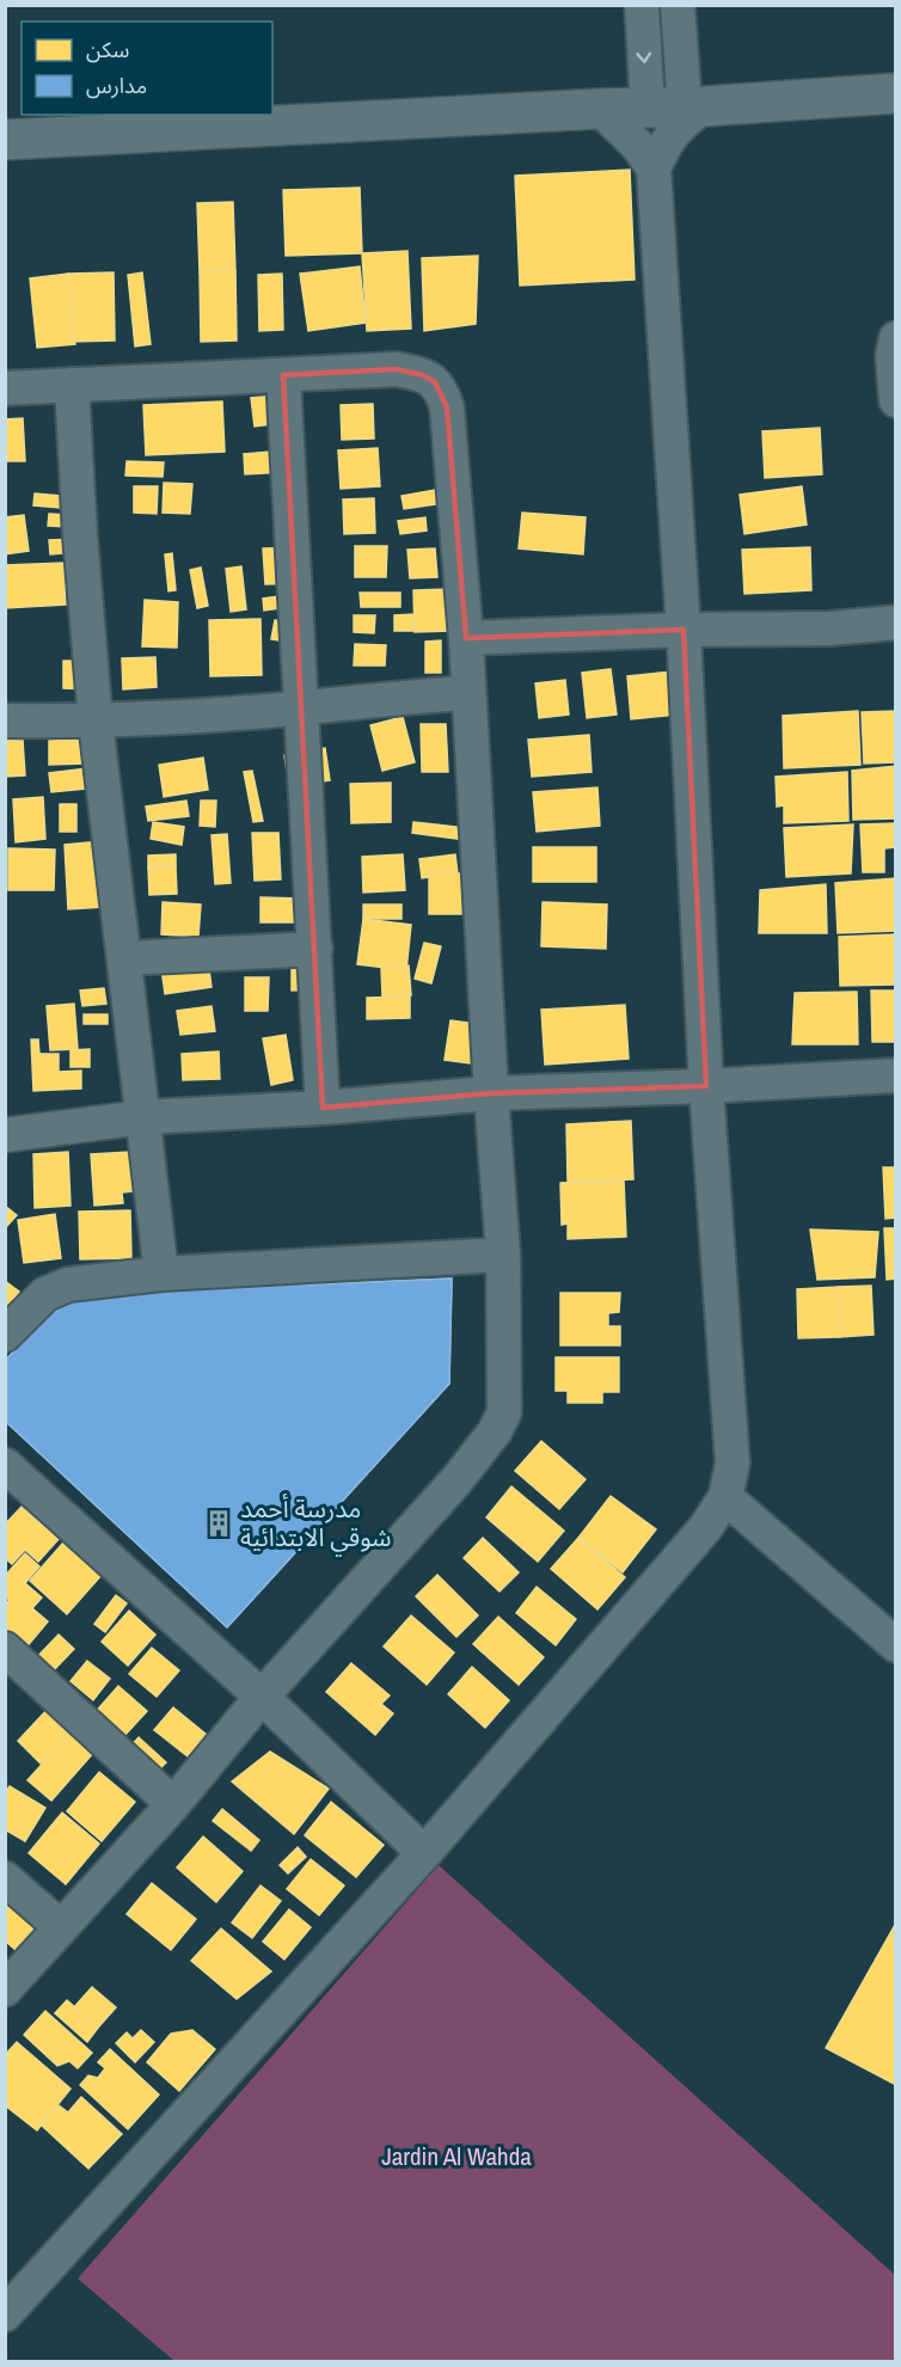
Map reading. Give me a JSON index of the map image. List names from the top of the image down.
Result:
{
  "parks": ["Jardin Al Wahda"],
  "places": {
    "building": ["مدرسة أحمد شوقي الابتدائية"]
  },
  "legend": ["سكن", "مدارس"]
}
